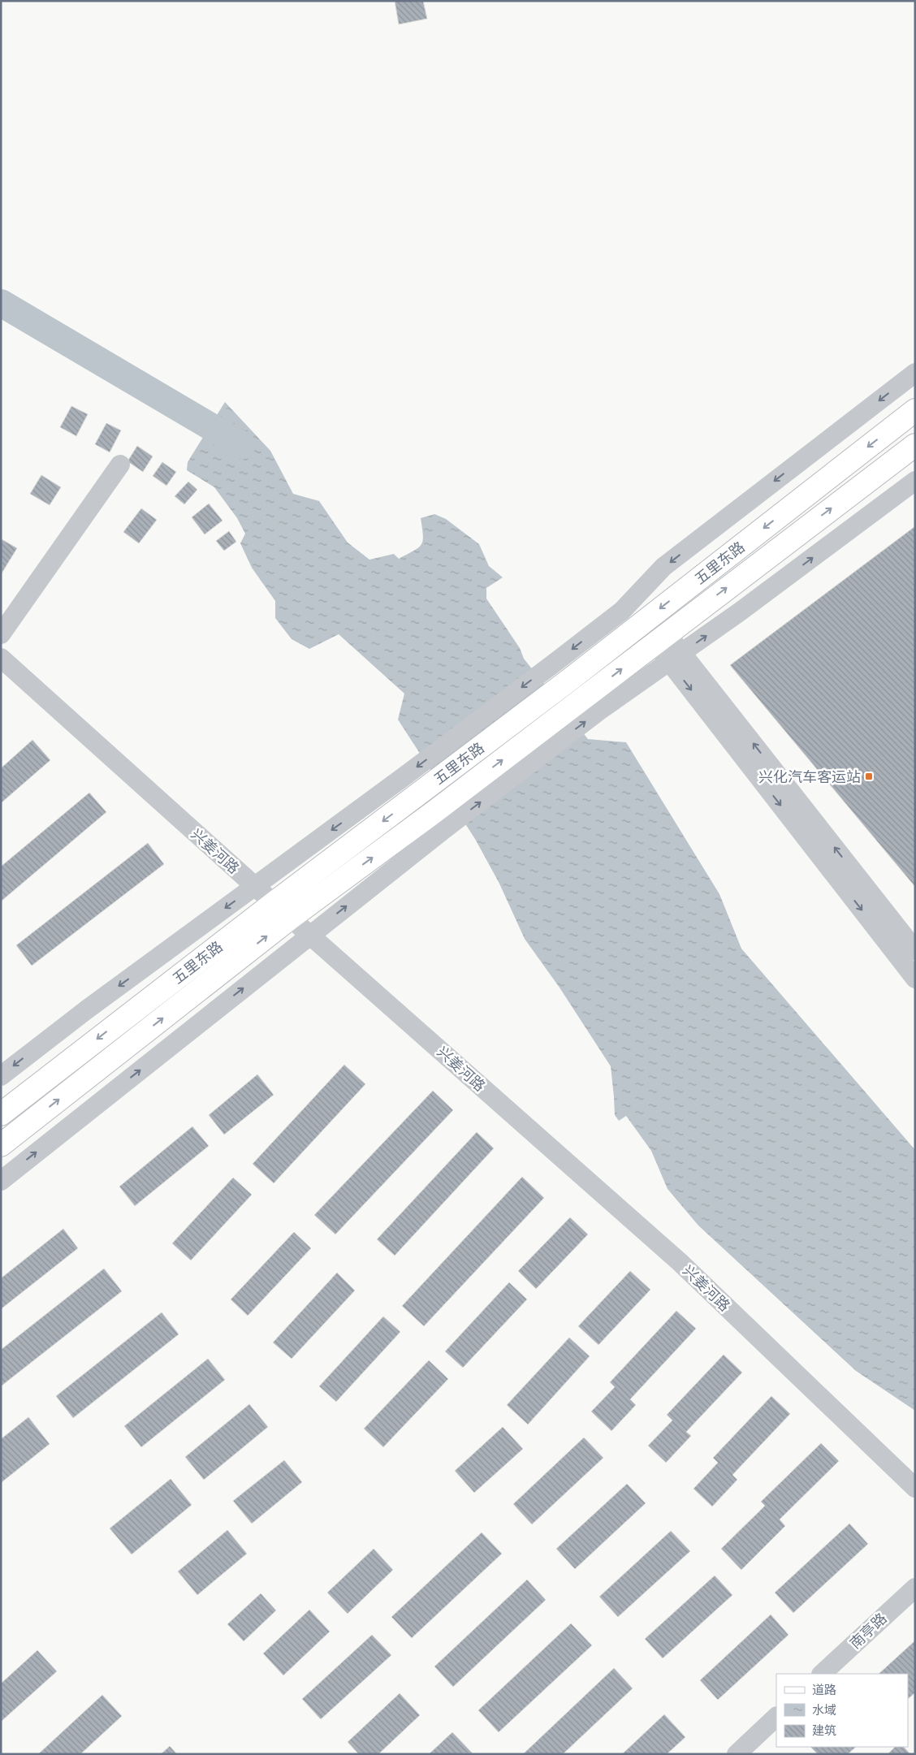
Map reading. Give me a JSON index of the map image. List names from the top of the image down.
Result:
{
  "streets": {
    "main road": ["五里东路"],
    "street": ["兴姜河路", "南亭路"]
  },
  "crossings": [
    ["五里东路", "兴姜河路"]
  ],
  "places": {
    "transit": ["兴化汽车客运站"]
  },
  "legend": ["道路", "水域", "建筑"]
}
